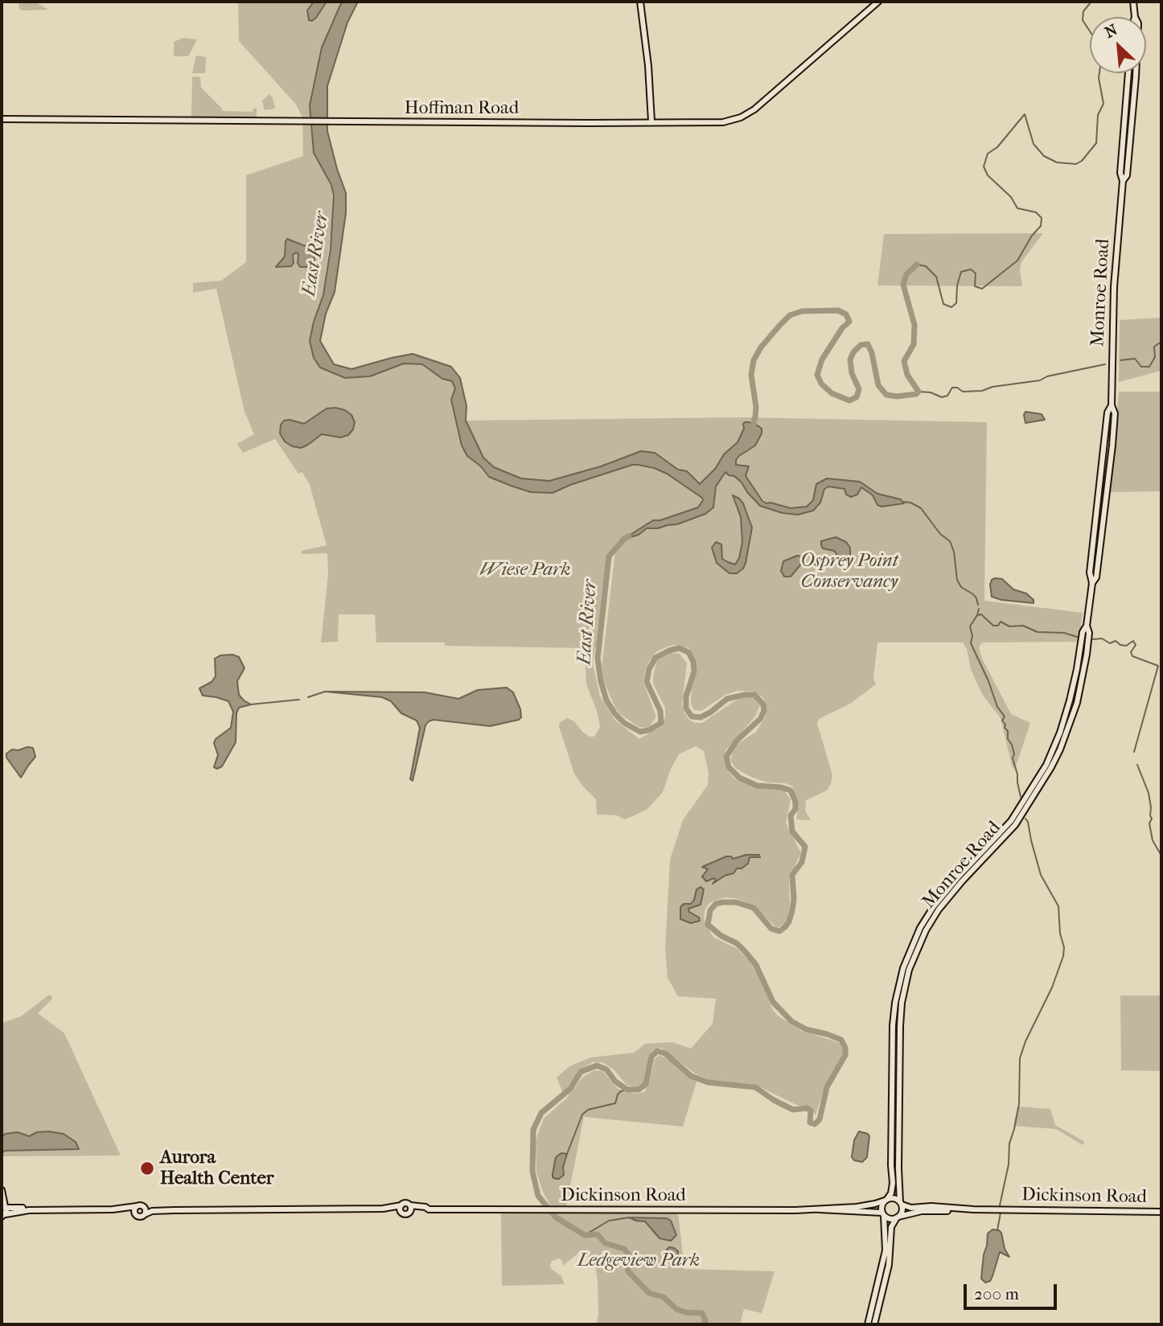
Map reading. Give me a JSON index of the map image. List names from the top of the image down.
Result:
{
  "streets": {
    "street": ["Hoffman Road", "Monroe Road", "Dickinson Road"]
  },
  "crossings": [
    ["Monroe Road", "Dickinson Road"]
  ],
  "water": ["East River"],
  "parks": ["Osprey Point Conservancy", "Wiese Park", "Ledgeview Park"],
  "places": ["Aurora Health Center"],
  "scale_bar": "200 m",
  "north": "top left"
}
